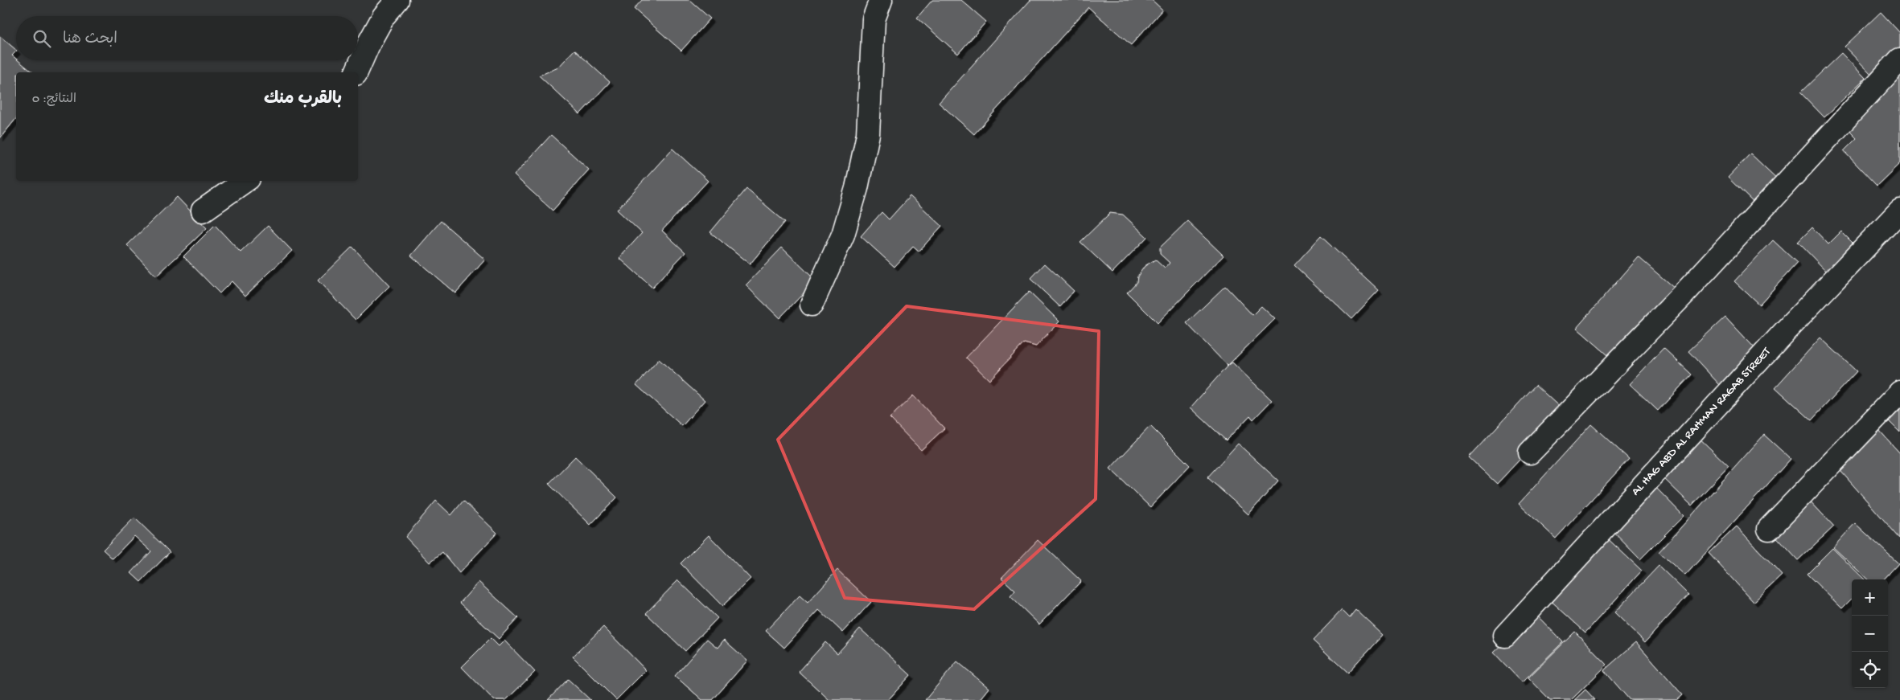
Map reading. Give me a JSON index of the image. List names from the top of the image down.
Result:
{
  "streets": {
    "street": ["AL HAG ABD AL RAHMAN RAGAB STREET"]
  },
  "page": {
    "search": "ابحث هنا",
    "heading": ["بالقرب منك", "النتائج: 0"],
    "map_buttons": ["+", "−"]
  }
}
